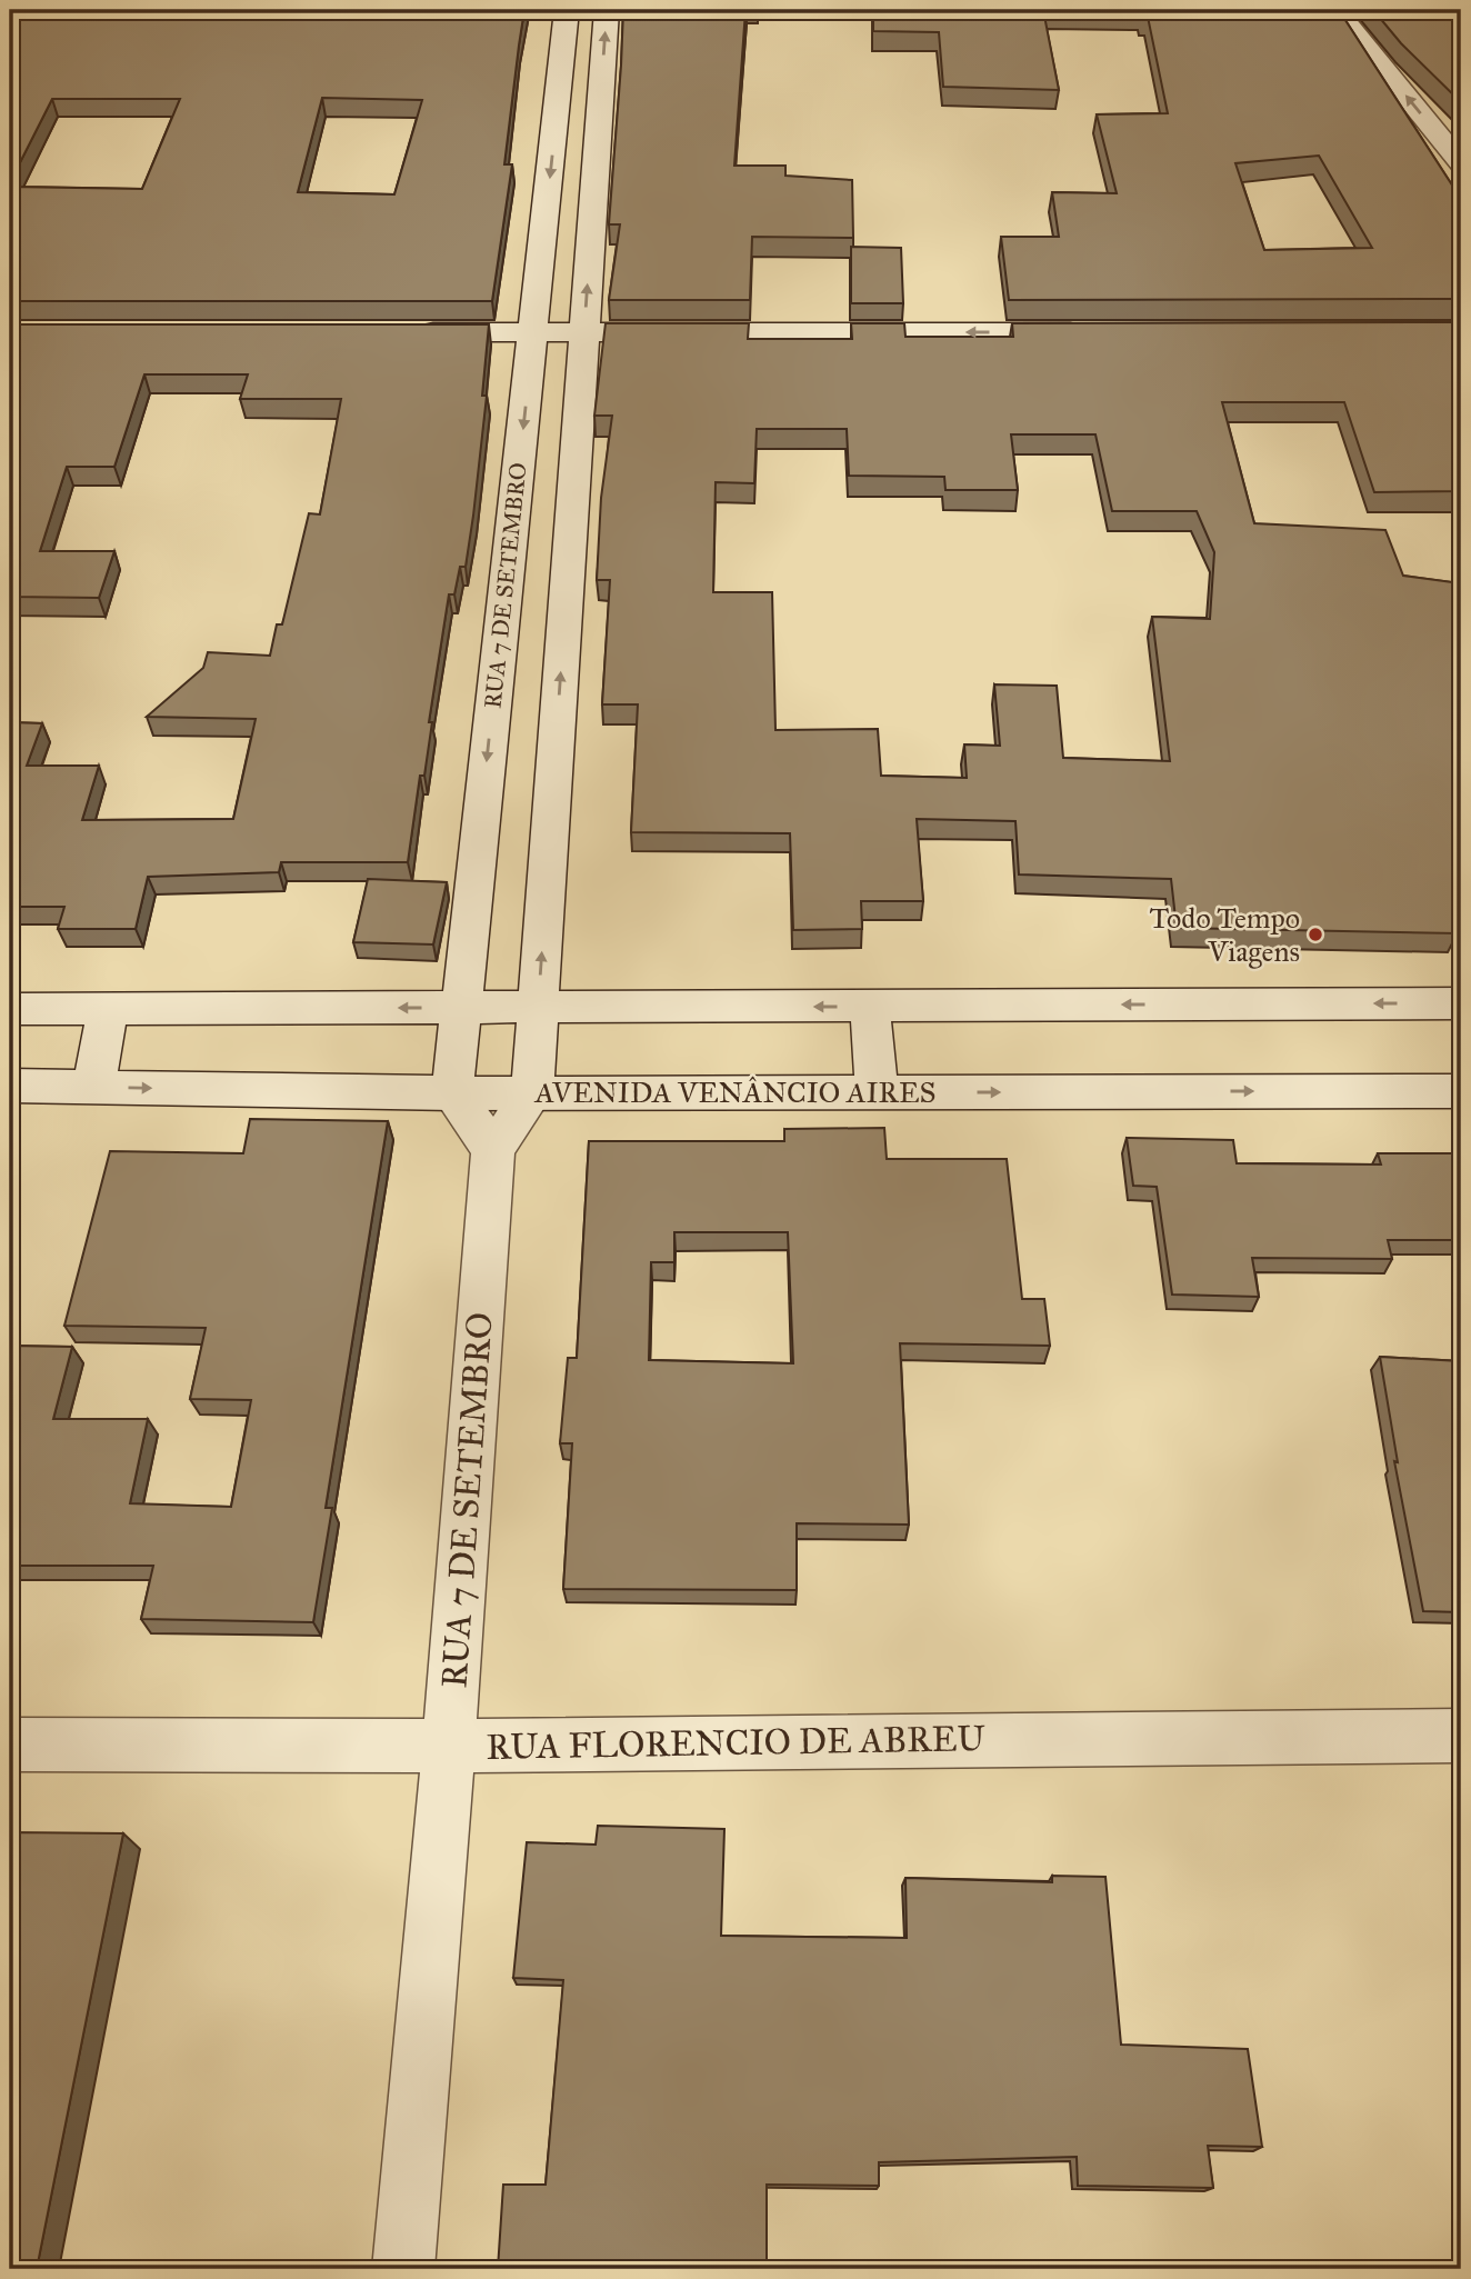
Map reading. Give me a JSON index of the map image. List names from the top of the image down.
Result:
{
  "streets": {
    "street": ["RUA 7 DE SETEMBRO", "AVENIDA VENÂNCIO AIRES", "RUA FLORENCIO DE ABREU"]
  },
  "crossings": [
    ["RUA 7 DE SETEMBRO", "AVENIDA VENÂNCIO AIRES"],
    ["RUA 7 DE SETEMBRO", "RUA FLORENCIO DE ABREU"]
  ],
  "places": ["Todo Tempo Viagens"]
}
